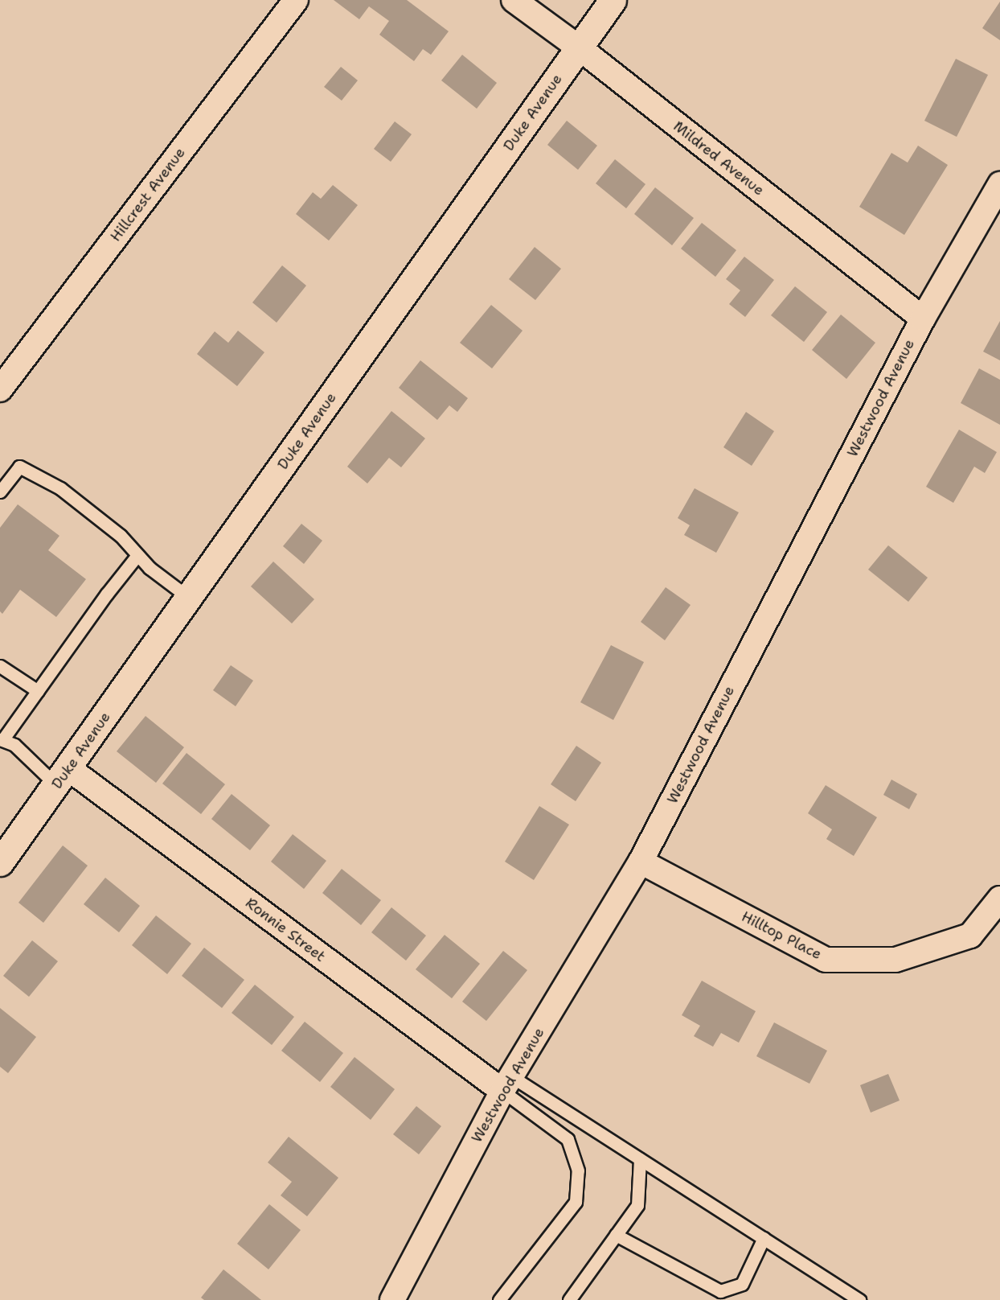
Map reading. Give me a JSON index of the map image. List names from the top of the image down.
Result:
{
  "streets": {
    "street": [
      "Duke Avenue",
      "Mildred Avenue",
      "Hillcrest Avenue",
      "Westwood Avenue",
      "Ronnie Street",
      "Hilltop Place"
    ]
  },
  "crossings": [
    ["Duke Avenue", "Mildred Avenue"],
    ["Duke Avenue", "Ronnie Street"],
    ["Mildred Avenue", "Westwood Avenue"],
    ["Westwood Avenue", "Ronnie Street"],
    ["Westwood Avenue", "Hilltop Place"]
  ]
}
